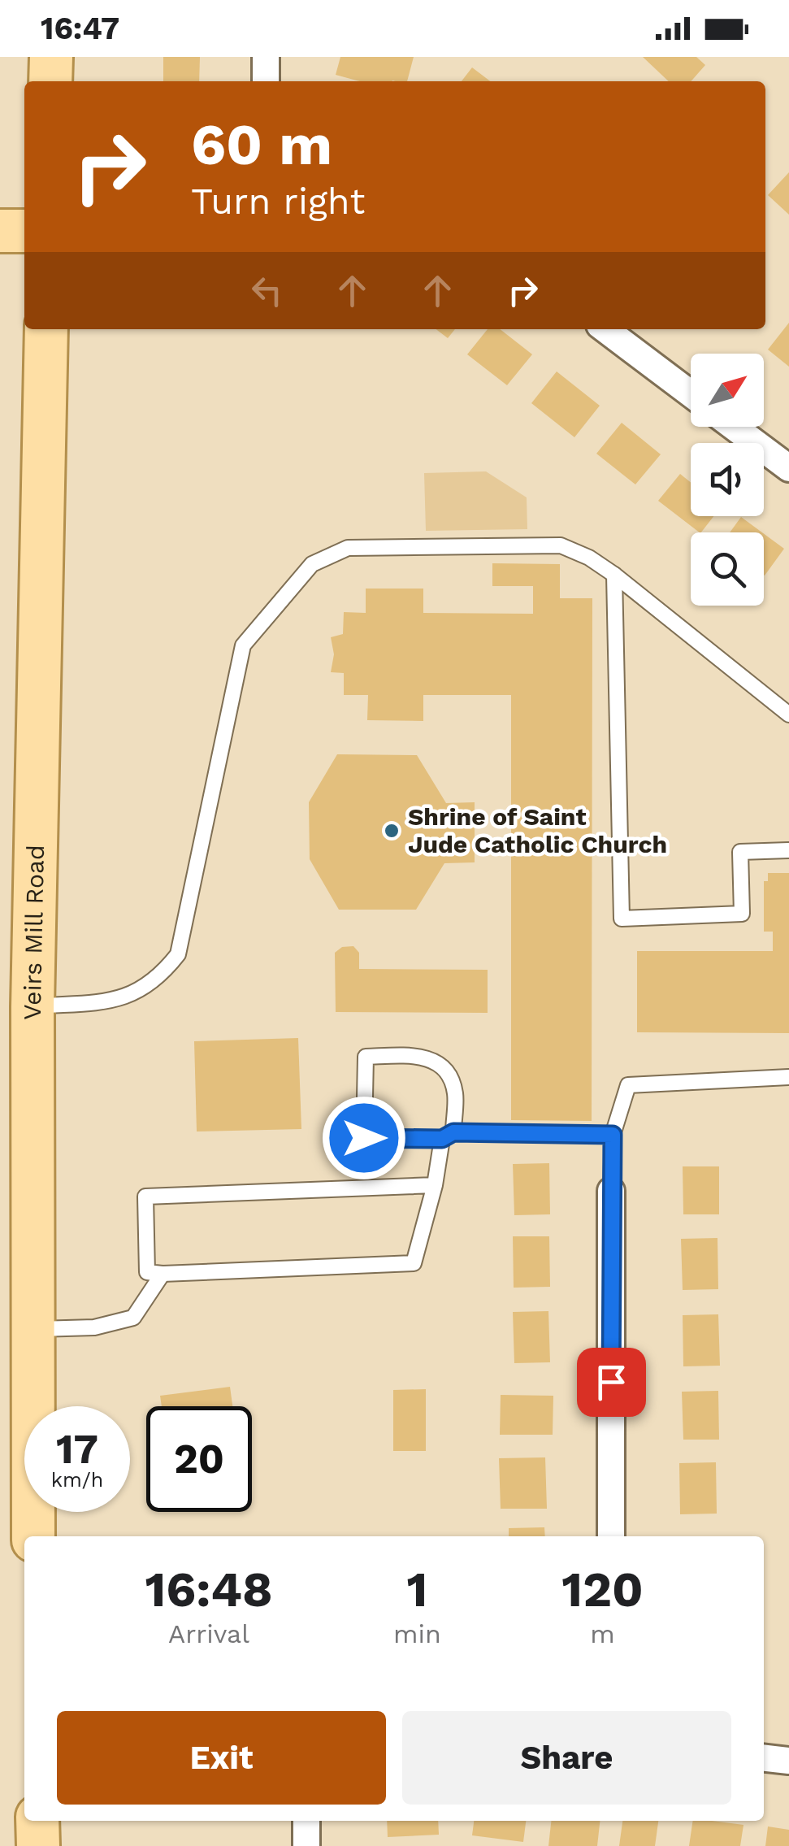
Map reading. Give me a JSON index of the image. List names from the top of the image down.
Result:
{
  "streets": {
    "main road": ["Veirs Mill Road"]
  },
  "places": ["Shrine of Saint Jude Catholic Church"],
  "north": "top right",
  "page": {
    "status": "16:47",
    "turn": ["60 m", "Turn right"],
    "speed": "17 km/h",
    "limit": "20",
    "eta": [
      "16:48",
      "Arrival",
      "1",
      "min",
      "120",
      "m"
    ],
    "buttons": ["Exit", "Share"]
  }
}
